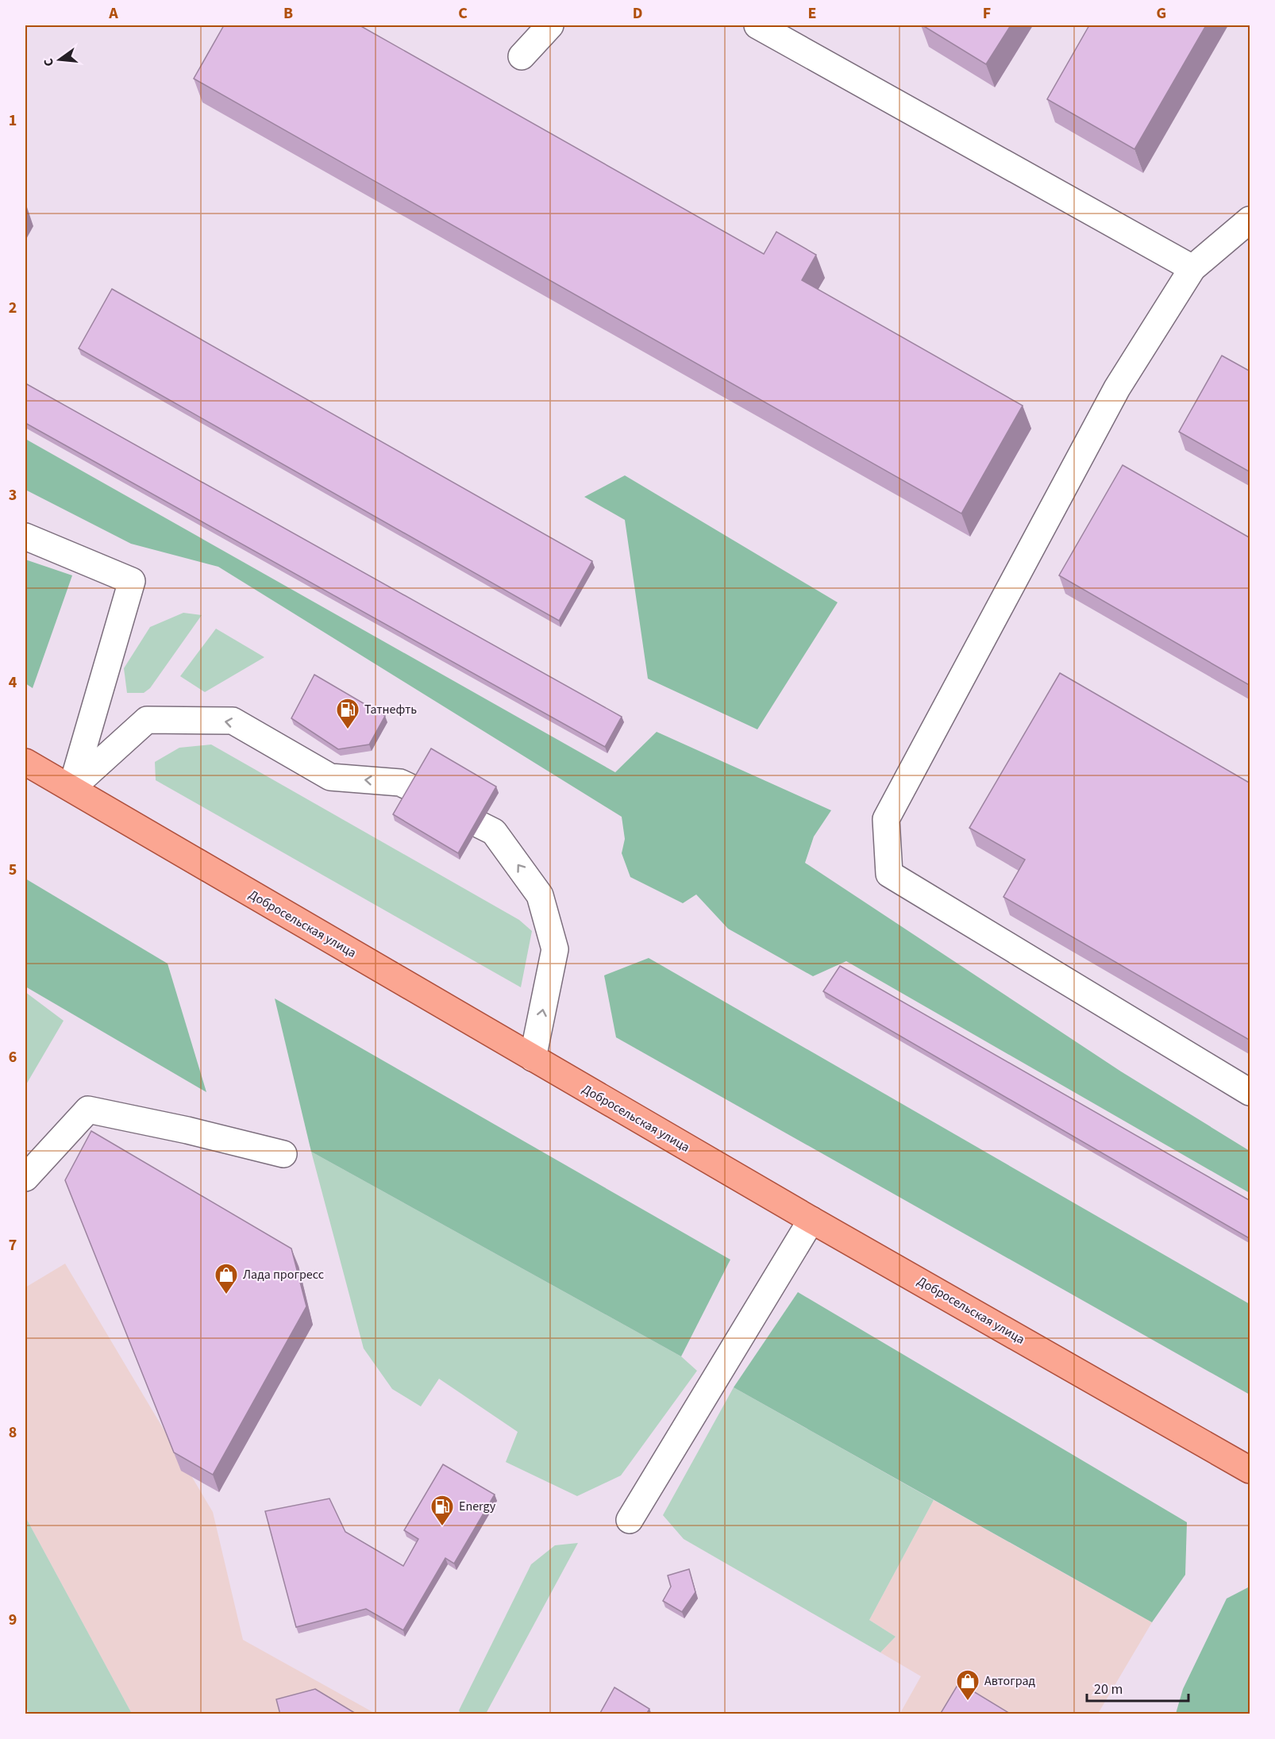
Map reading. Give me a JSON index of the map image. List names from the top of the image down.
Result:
{
  "streets": {
    "main road": ["Добросельская улица"]
  },
  "places": {
    "fuel station": ["Татнефть", "Energy"],
    "shop": ["Лада прогресс", "Автоград"]
  },
  "scale_bar": "20 m",
  "north": "left",
  "grid": {
    "columns": [
      "A",
      "B",
      "C",
      "D",
      "E",
      "F",
      "G"
    ],
    "rows": [
      "1",
      "2",
      "3",
      "4",
      "5",
      "6",
      "7",
      "8",
      "9"
    ]
  }
}
